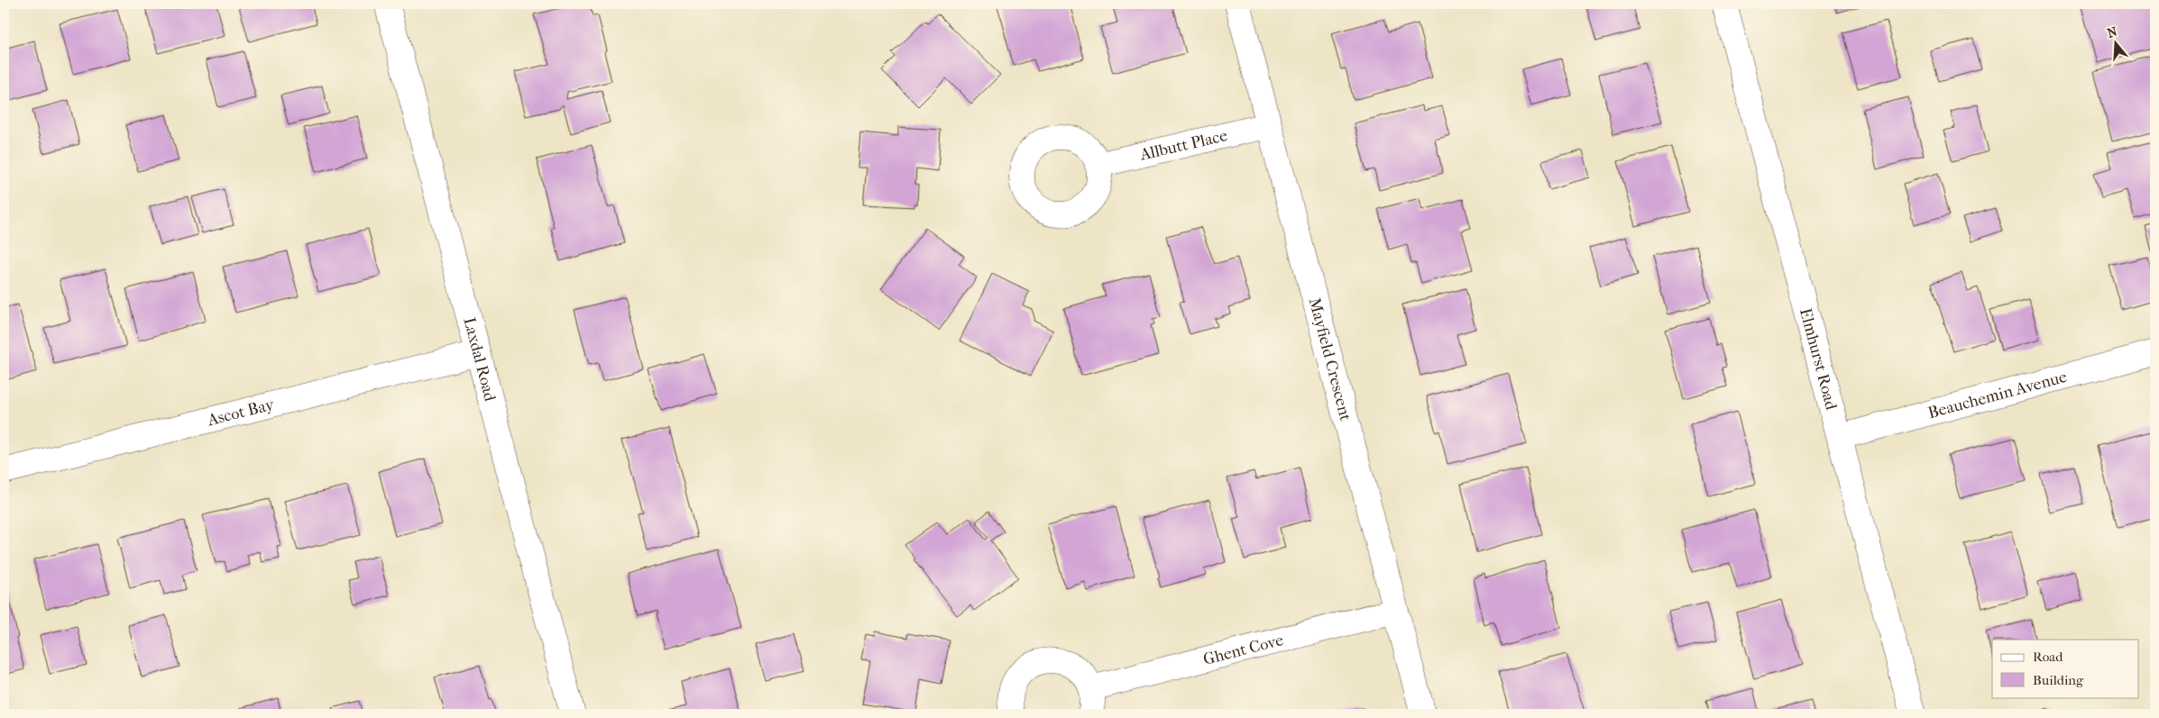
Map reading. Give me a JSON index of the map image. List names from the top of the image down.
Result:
{
  "streets": {
    "street": [
      "Allbutt Place",
      "Laxdal Road",
      "Elmhurst Road",
      "Mayfield Crescent",
      "Beauchemin Avenue",
      "Ascot Bay",
      "Ghent Cove"
    ]
  },
  "crossings": [
    ["Allbutt Place", "Mayfield Crescent"],
    ["Laxdal Road", "Ascot Bay"],
    ["Elmhurst Road", "Beauchemin Avenue"],
    ["Mayfield Crescent", "Ghent Cove"]
  ],
  "legend": ["Road", "Building"],
  "north": "top"
}
